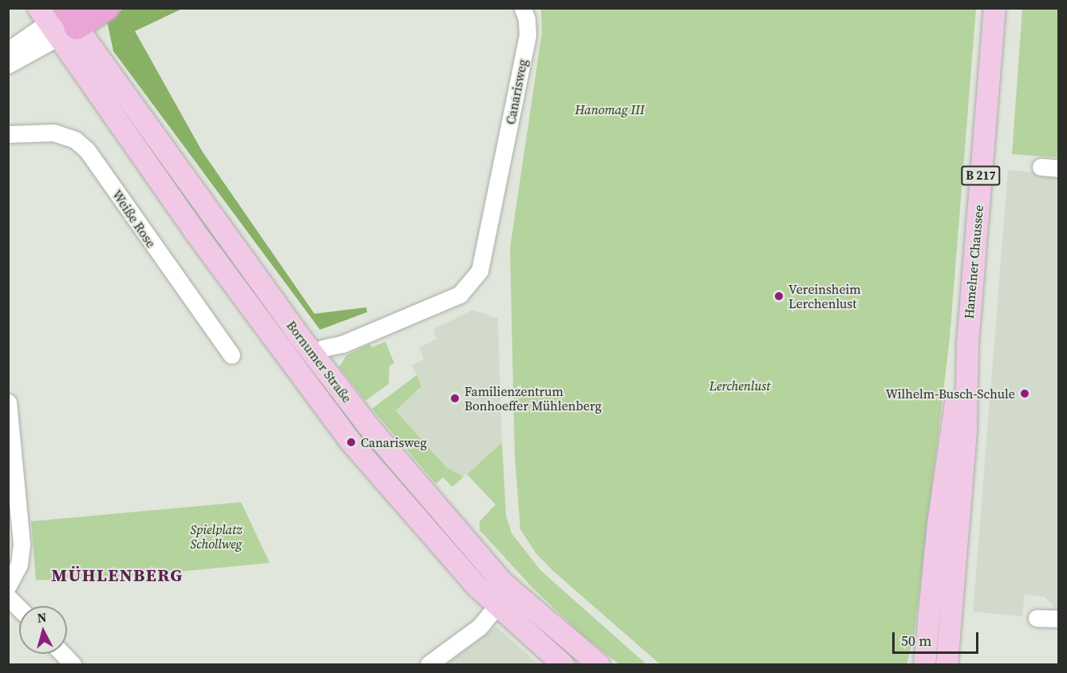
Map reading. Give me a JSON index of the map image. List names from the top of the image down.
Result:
{
  "streets": {
    "main road": ["B 217", "Hamelner Chaussee", "Bornumer Straße"],
    "street": ["Canarisweg", "Weiße Rose"]
  },
  "crossings": [
    ["Canarisweg", "Bornumer Straße"]
  ],
  "districts": ["MÜHLENBERG"],
  "parks": ["Hanomag III", "Lerchenlust", "Spielplatz Schollweg"],
  "places": [
    "Vereinsheim Lerchenlust",
    "Wilhelm-Busch-Schule",
    "Familienzentrum Bonhoeffer Mühlenberg",
    "Canarisweg"
  ],
  "scale_bar": "50 m",
  "north": "top"
}
